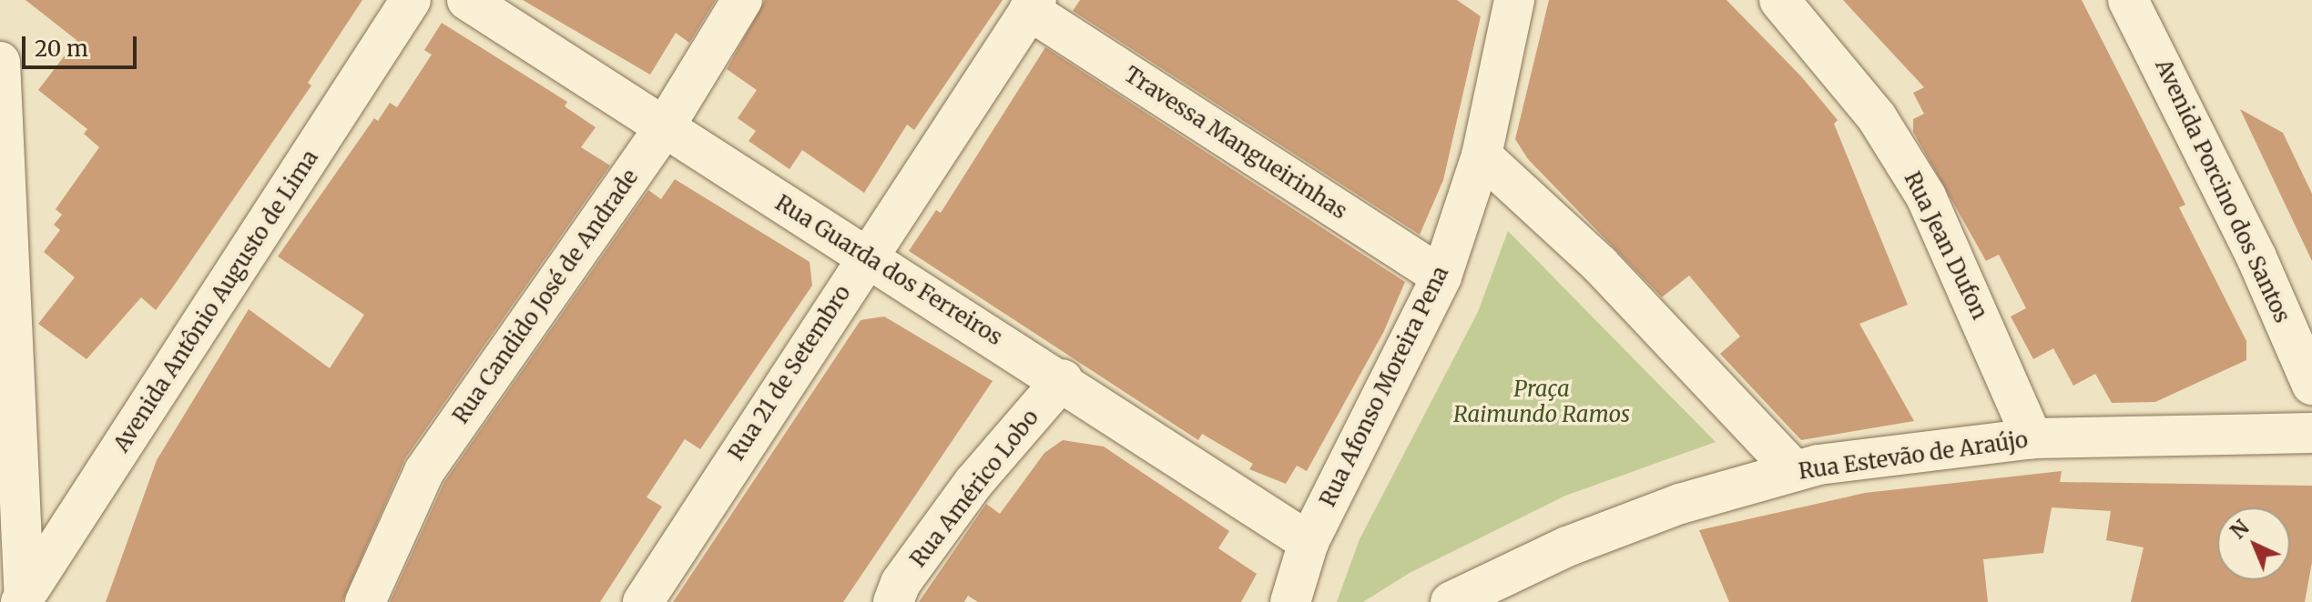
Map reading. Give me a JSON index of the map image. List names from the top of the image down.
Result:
{
  "streets": {
    "street": [
      "Travessa Mangueirinhas",
      "Avenida Porcino dos Santos",
      "Rua Jean Dufon",
      "Rua Guarda dos Ferreiros",
      "Rua Candido José de Andrade",
      "Avenida Antônio Augusto de Lima",
      "Rua 21 de Setembro",
      "Rua Afonso Moreira Pena",
      "Rua Estevão de Araújo",
      "Rua Américo Lobo"
    ]
  },
  "crossings": [
    ["Travessa Mangueirinhas", "Rua 21 de Setembro"],
    ["Travessa Mangueirinhas", "Rua Afonso Moreira Pena"],
    ["Rua Jean Dufon", "Rua Estevão de Araújo"],
    ["Rua Guarda dos Ferreiros", "Rua Candido José de Andrade"],
    ["Rua Guarda dos Ferreiros", "Rua 21 de Setembro"],
    ["Rua Guarda dos Ferreiros", "Rua Afonso Moreira Pena"],
    ["Rua Guarda dos Ferreiros", "Rua Américo Lobo"]
  ],
  "parks": ["Praça Raimundo Ramos"],
  "scale_bar": "20 m",
  "north": "top left"
}
